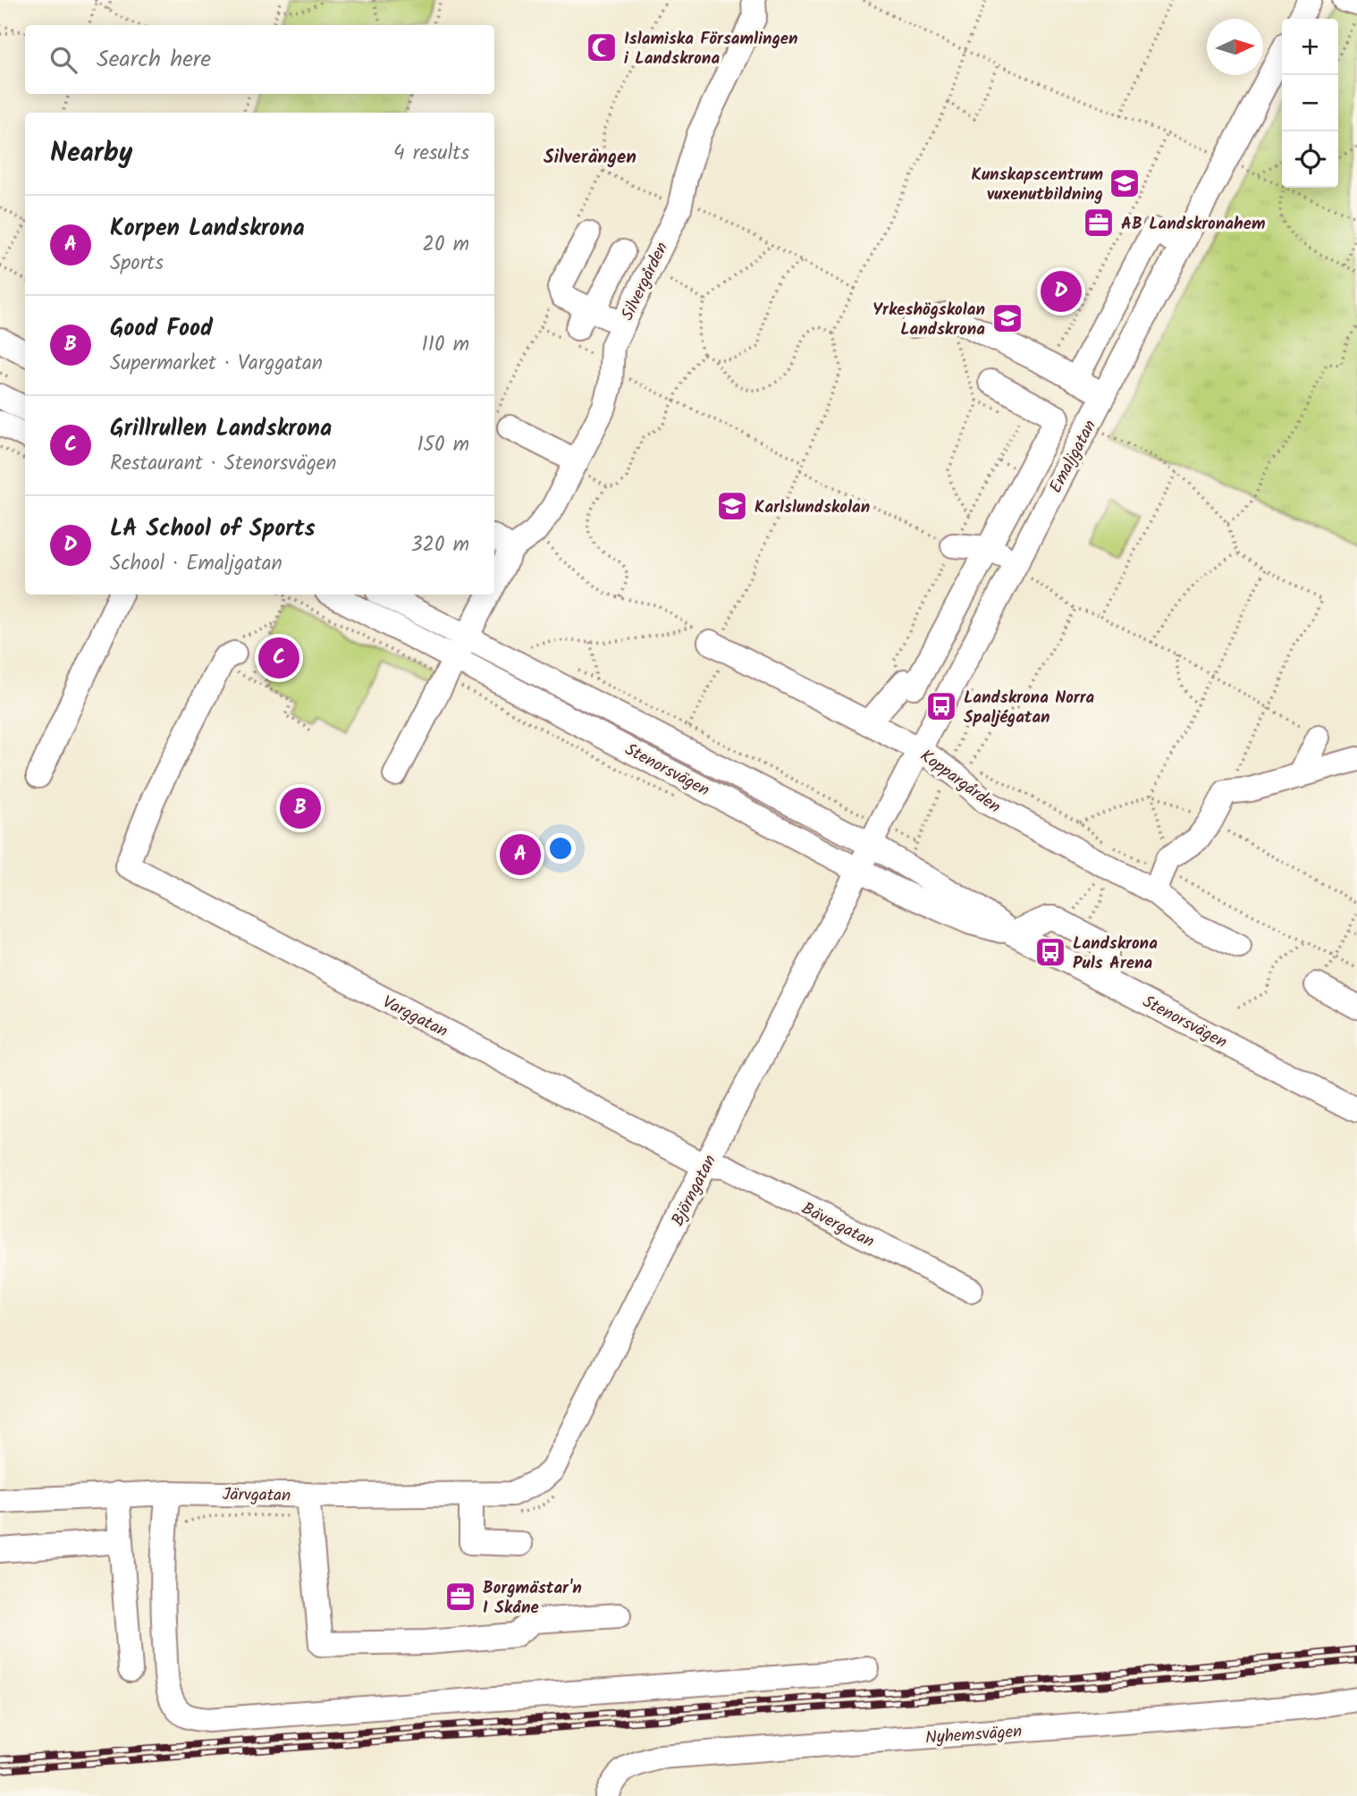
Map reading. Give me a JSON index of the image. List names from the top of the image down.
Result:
{
  "streets": {
    "street": [
      "Silvergården",
      "Emaljgatan",
      "Stenorsvägen",
      "Koppargården",
      "Varggatan",
      "Björngatan",
      "Bävergatan",
      "Järvgatan",
      "Nyhemsvägen"
    ]
  },
  "crossings": [
    ["Silvergården", "Stenorsvägen"],
    ["Emaljgatan", "Stenorsvägen"],
    ["Emaljgatan", "Koppargården"],
    ["Emaljgatan", "Björngatan"],
    ["Stenorsvägen", "Björngatan"],
    ["Varggatan", "Björngatan"],
    ["Varggatan", "Bävergatan"],
    ["Björngatan", "Bävergatan"],
    ["Björngatan", "Järvgatan"]
  ],
  "districts": ["Silverängen"],
  "places": {
    "mosque": ["Islamiska Församlingen i Landskrona"],
    "school or university": ["Kunskapscentrum vuxenutbildning", "Yrkeshögskolan Landskrona", "Karlslundskolan"],
    "office": ["AB Landskronahem", "Borgmästar'n I Skåne"],
    "bus stop": ["Landskrona Norra Spaljégatan", "Landskrona Puls Arena"]
  },
  "north": "right",
  "page": {
    "map_buttons": ["+", "−"],
    "search": "Search here",
    "heading": ["Nearby", "4 results"],
    "list": [
      {
        "mark": "A",
        "name": "Korpen Landskrona",
        "note": "Sports",
        "value": "20 m"
      },
      {
        "mark": "B",
        "name": "Good Food",
        "note": "Supermarket · Varggatan",
        "value": "110 m"
      },
      {
        "mark": "C",
        "name": "Grillrullen Landskrona",
        "note": "Restaurant · Stenorsvägen",
        "value": "150 m"
      },
      {
        "mark": "D",
        "name": "LA School of Sports",
        "note": "School · Emaljgatan",
        "value": "320 m"
      }
    ],
    "pins": [
      "D",
      "C",
      "B",
      "A"
    ]
  }
}
